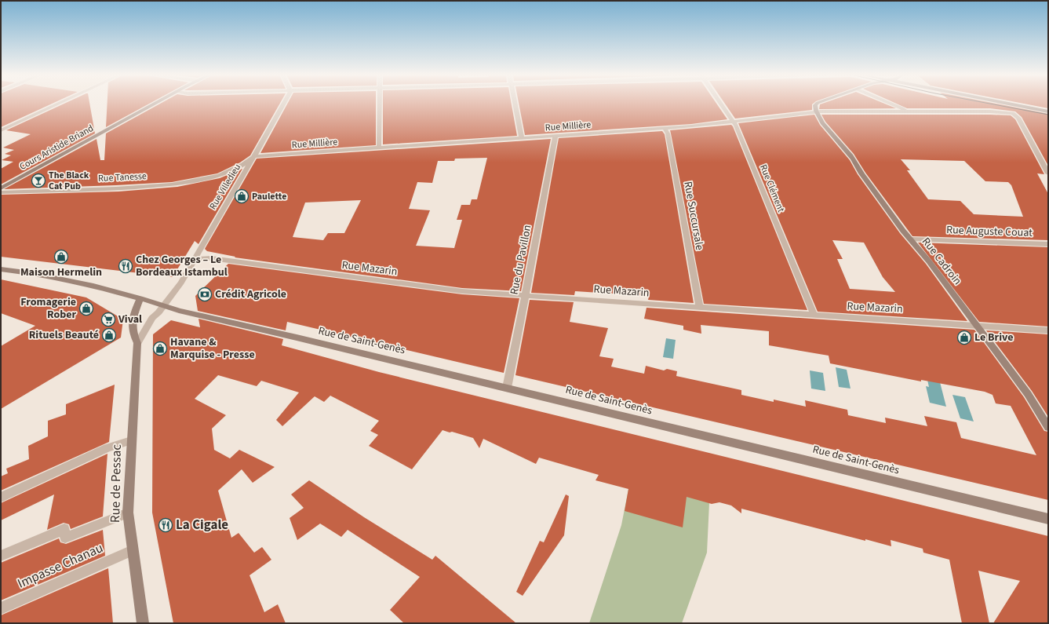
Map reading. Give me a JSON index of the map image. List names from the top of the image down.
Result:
{
  "streets": {
    "street": [
      "Rue Millière",
      "Cours Aristide Briand",
      "Rue Tanesse",
      "Rue Villedieu",
      "Rue Clément",
      "Rue Succursale",
      "Rue Auguste Couat",
      "Rue du Pavillon",
      "Rue Cadroin",
      "Rue Mazarin",
      "Rue de Saint-Genès",
      "Rue de Pessac",
      "Impasse Chanau"
    ]
  },
  "crossings": [
    ["Rue Millière", "Rue Tanesse"],
    ["Rue Millière", "Rue Villedieu"],
    ["Rue Millière", "Rue Clément"],
    ["Rue Millière", "Rue Succursale"],
    ["Rue Millière", "Rue du Pavillon"],
    ["Rue Millière", "Rue Cadroin"],
    ["Rue Tanesse", "Rue Villedieu"],
    ["Rue Villedieu", "Rue Mazarin"],
    ["Rue Villedieu", "Rue de Saint-Genès"],
    ["Rue Villedieu", "Rue de Pessac"],
    ["Rue Clément", "Rue Mazarin"],
    ["Rue Succursale", "Rue Mazarin"],
    ["Rue Auguste Couat", "Rue Cadroin"],
    ["Rue du Pavillon", "Rue Mazarin"],
    ["Rue du Pavillon", "Rue de Saint-Genès"],
    ["Rue Cadroin", "Rue Mazarin"],
    ["Rue de Saint-Genès", "Rue de Pessac"],
    ["Rue de Pessac", "Impasse Chanau"]
  ],
  "places": {
    "bar": ["The Black Cat Pub"],
    "shop": [
      "Paulette",
      "Maison Hermelin",
      "Fromagerie Rober",
      "Rituels Beauté",
      "Le Brive",
      "Havane & Marquise - Presse"
    ],
    "restaurant": ["Chez Georges – Le Bordeaux Istambul", "La Cigale"],
    "bank": ["Crédit Agricole"],
    "supermarket": ["Vival"]
  }
}
